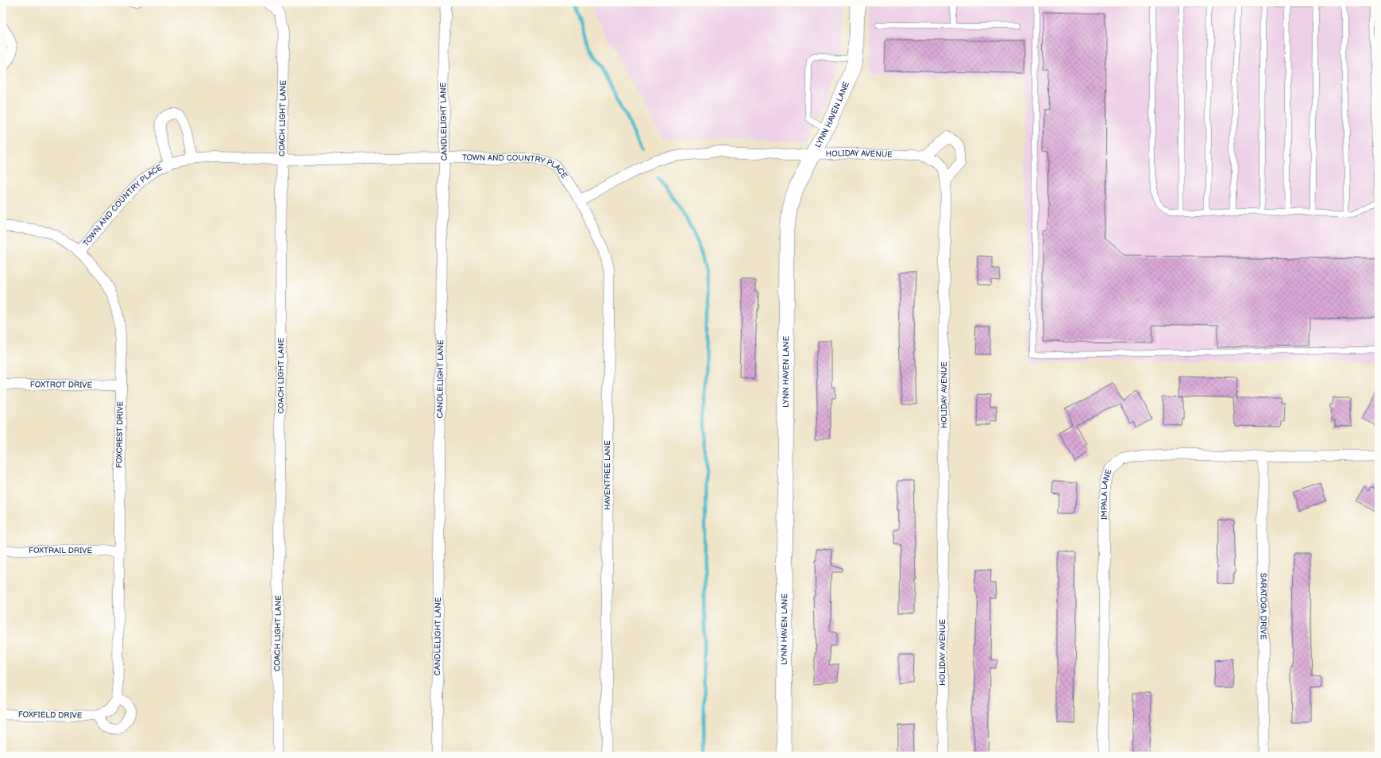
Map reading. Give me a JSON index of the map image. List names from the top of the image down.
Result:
{
  "streets": {
    "street": [
      "LYNN HAVEN LANE",
      "COACH LIGHT LANE",
      "CANDLELIGHT LANE",
      "HOLIDAY AVENUE",
      "TOWN AND COUNTRY PLACE",
      "FOXTROT DRIVE",
      "FOXCREST DRIVE",
      "HAVENTREE LANE",
      "IMPALA LANE",
      "FOXTRAIL DRIVE",
      "SARATOGA DRIVE",
      "FOXFIELD DRIVE"
    ]
  },
  "crossings": [
    ["LYNN HAVEN LANE", "HOLIDAY AVENUE"],
    ["COACH LIGHT LANE", "TOWN AND COUNTRY PLACE"],
    ["CANDLELIGHT LANE", "TOWN AND COUNTRY PLACE"],
    ["TOWN AND COUNTRY PLACE", "FOXCREST DRIVE"],
    ["TOWN AND COUNTRY PLACE", "HAVENTREE LANE"],
    ["FOXTROT DRIVE", "FOXCREST DRIVE"],
    ["FOXCREST DRIVE", "FOXTRAIL DRIVE"],
    ["FOXCREST DRIVE", "FOXFIELD DRIVE"],
    ["IMPALA LANE", "SARATOGA DRIVE"]
  ]
}
